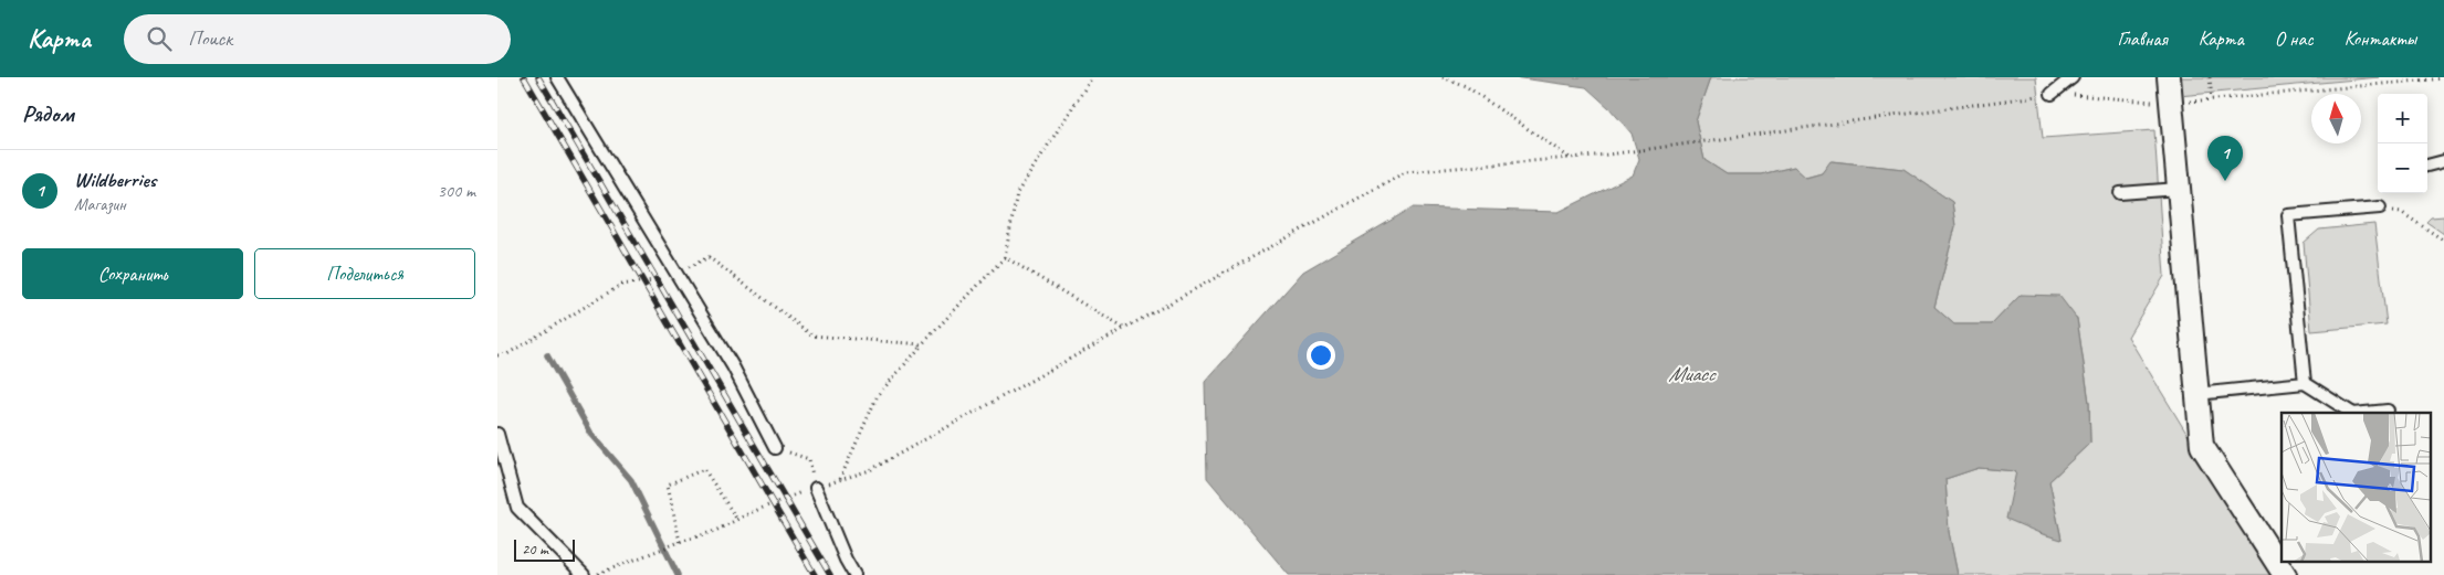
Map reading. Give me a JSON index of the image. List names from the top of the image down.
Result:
{
  "water": ["Миасс"],
  "scale_bar": "20 m",
  "north": "top",
  "page": {
    "header": "Карта",
    "search": "Поиск",
    "nav": [
      "Главная",
      "Карта",
      "О нас",
      "Контакты"
    ],
    "heading": "Рядом",
    "map_buttons": ["+", "−"],
    "pins": "1",
    "list": [
      {
        "mark": "1",
        "name": "Wildberries",
        "note": "Магазин",
        "value": "300 m"
      }
    ],
    "buttons": ["Сохранить", "Поделиться"],
    "scale": "20 m"
  }
}
